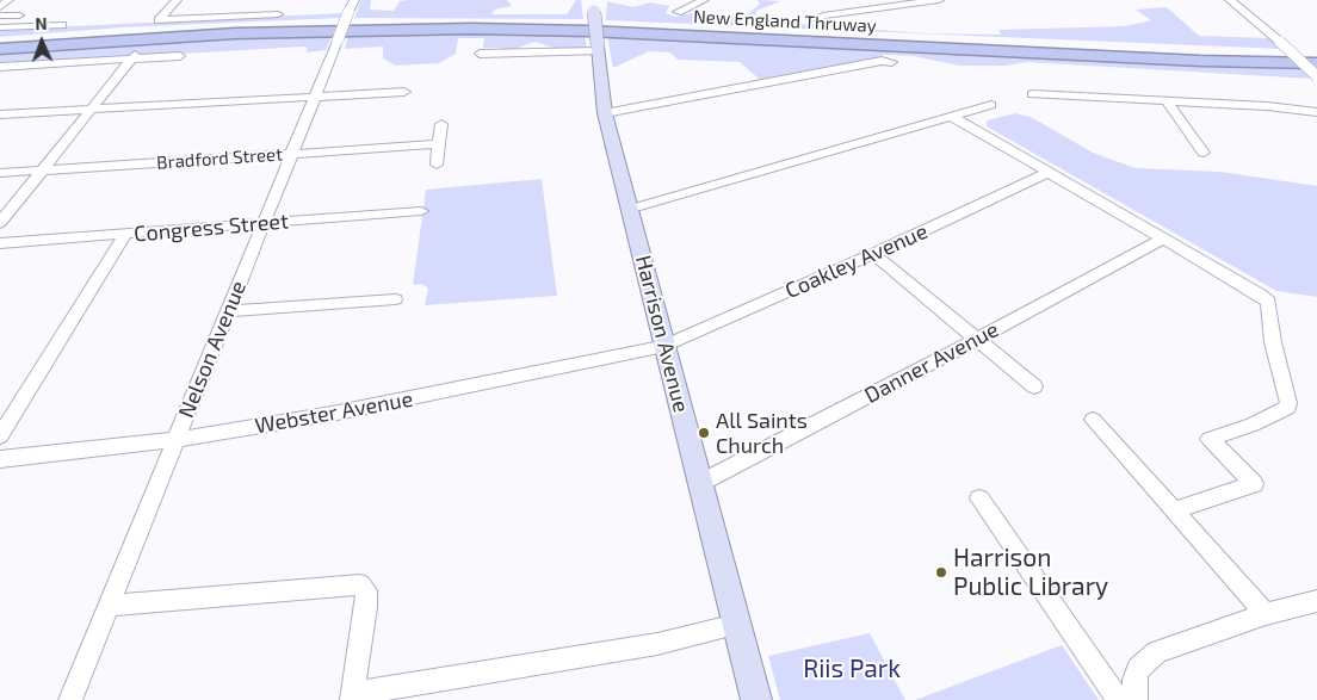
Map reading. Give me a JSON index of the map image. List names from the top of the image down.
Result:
{
  "streets": {
    "highway": ["New England Thruway"],
    "main road": ["Harrison Avenue"],
    "street": [
      "Bradford Street",
      "Congress Street",
      "Coakley Avenue",
      "Nelson Avenue",
      "Danner Avenue",
      "Webster Avenue"
    ]
  },
  "crossings": [
    ["Bradford Street", "Nelson Avenue"],
    ["Congress Street", "Nelson Avenue"],
    ["Coakley Avenue", "Harrison Avenue"],
    ["Coakley Avenue", "Webster Avenue"],
    ["Harrison Avenue", "Danner Avenue"],
    ["Harrison Avenue", "Webster Avenue"],
    ["Nelson Avenue", "Webster Avenue"]
  ],
  "parks": ["Riis Park"],
  "places": ["All Saints Church", "Harrison Public Library"],
  "north": "top"
}
